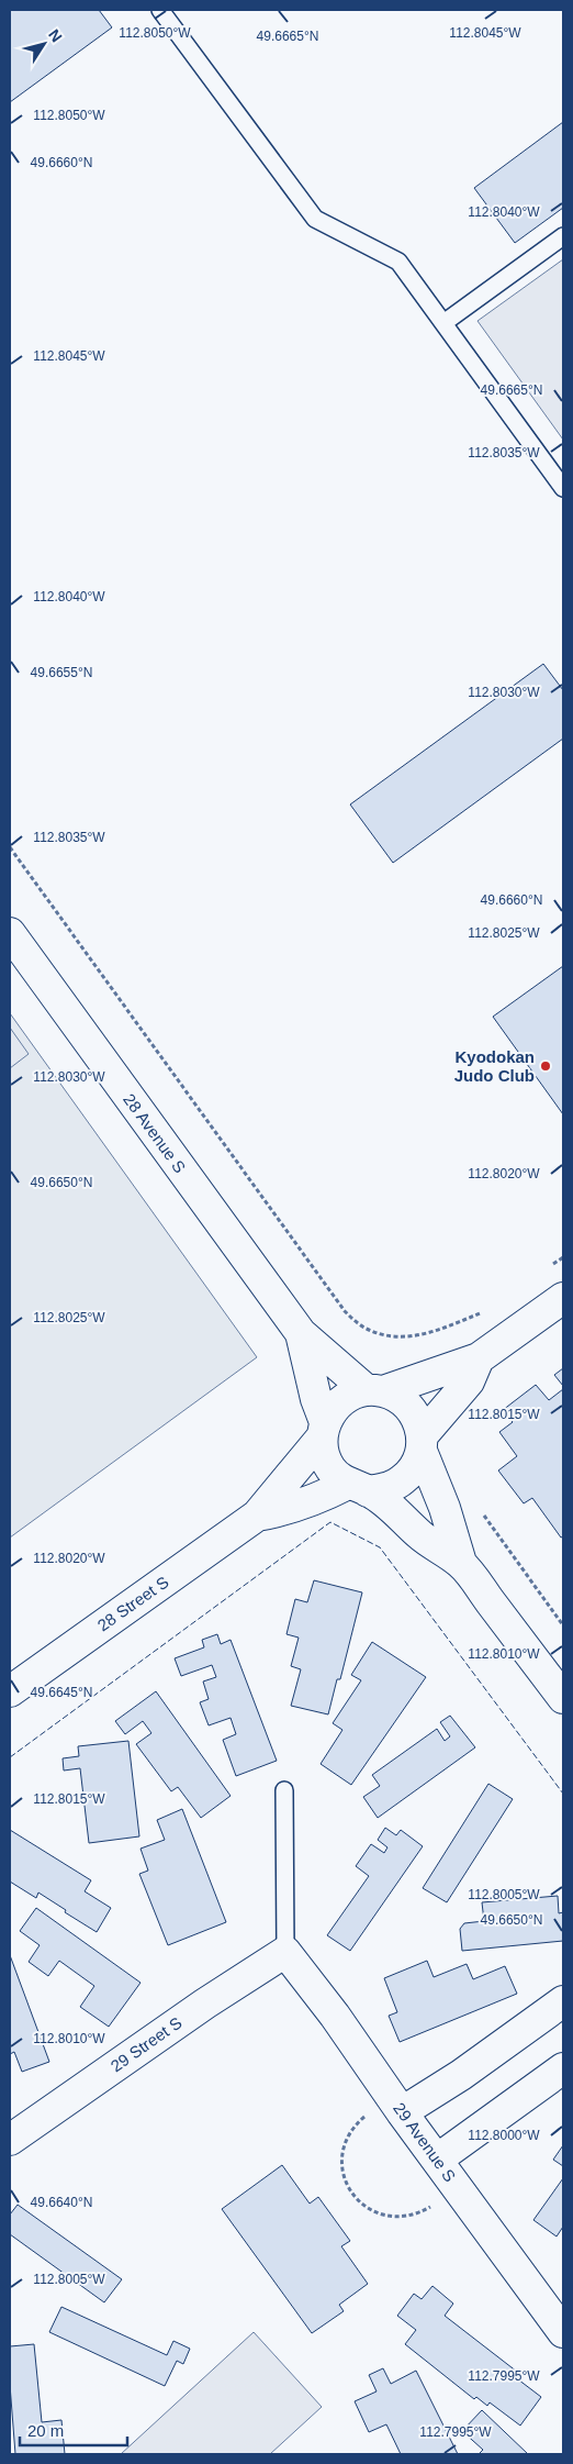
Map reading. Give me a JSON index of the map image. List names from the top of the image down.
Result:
{
  "streets": {
    "street": [
      "28 Avenue S",
      "28 Street S",
      "29 Street S",
      "29 Avenue S"
    ]
  },
  "crossings": [
    ["29 Street S", "29 Avenue S"]
  ],
  "places": ["Kyodokan Judo Club"],
  "scale_bar": "20 m",
  "north": "top right",
  "coordinates": [
    "112.8050°W",
    "112.8045°W",
    "49.6665°N",
    "49.6660°N",
    "112.8040°W",
    "112.8035°W",
    "49.6655°N",
    "112.8030°W",
    "112.8025°W",
    "112.8020°W",
    "49.6650°N",
    "112.8015°W",
    "112.8010°W",
    "49.6645°N",
    "112.8005°W",
    "112.8000°W",
    "49.6640°N",
    "112.7995°W"
  ]
}
